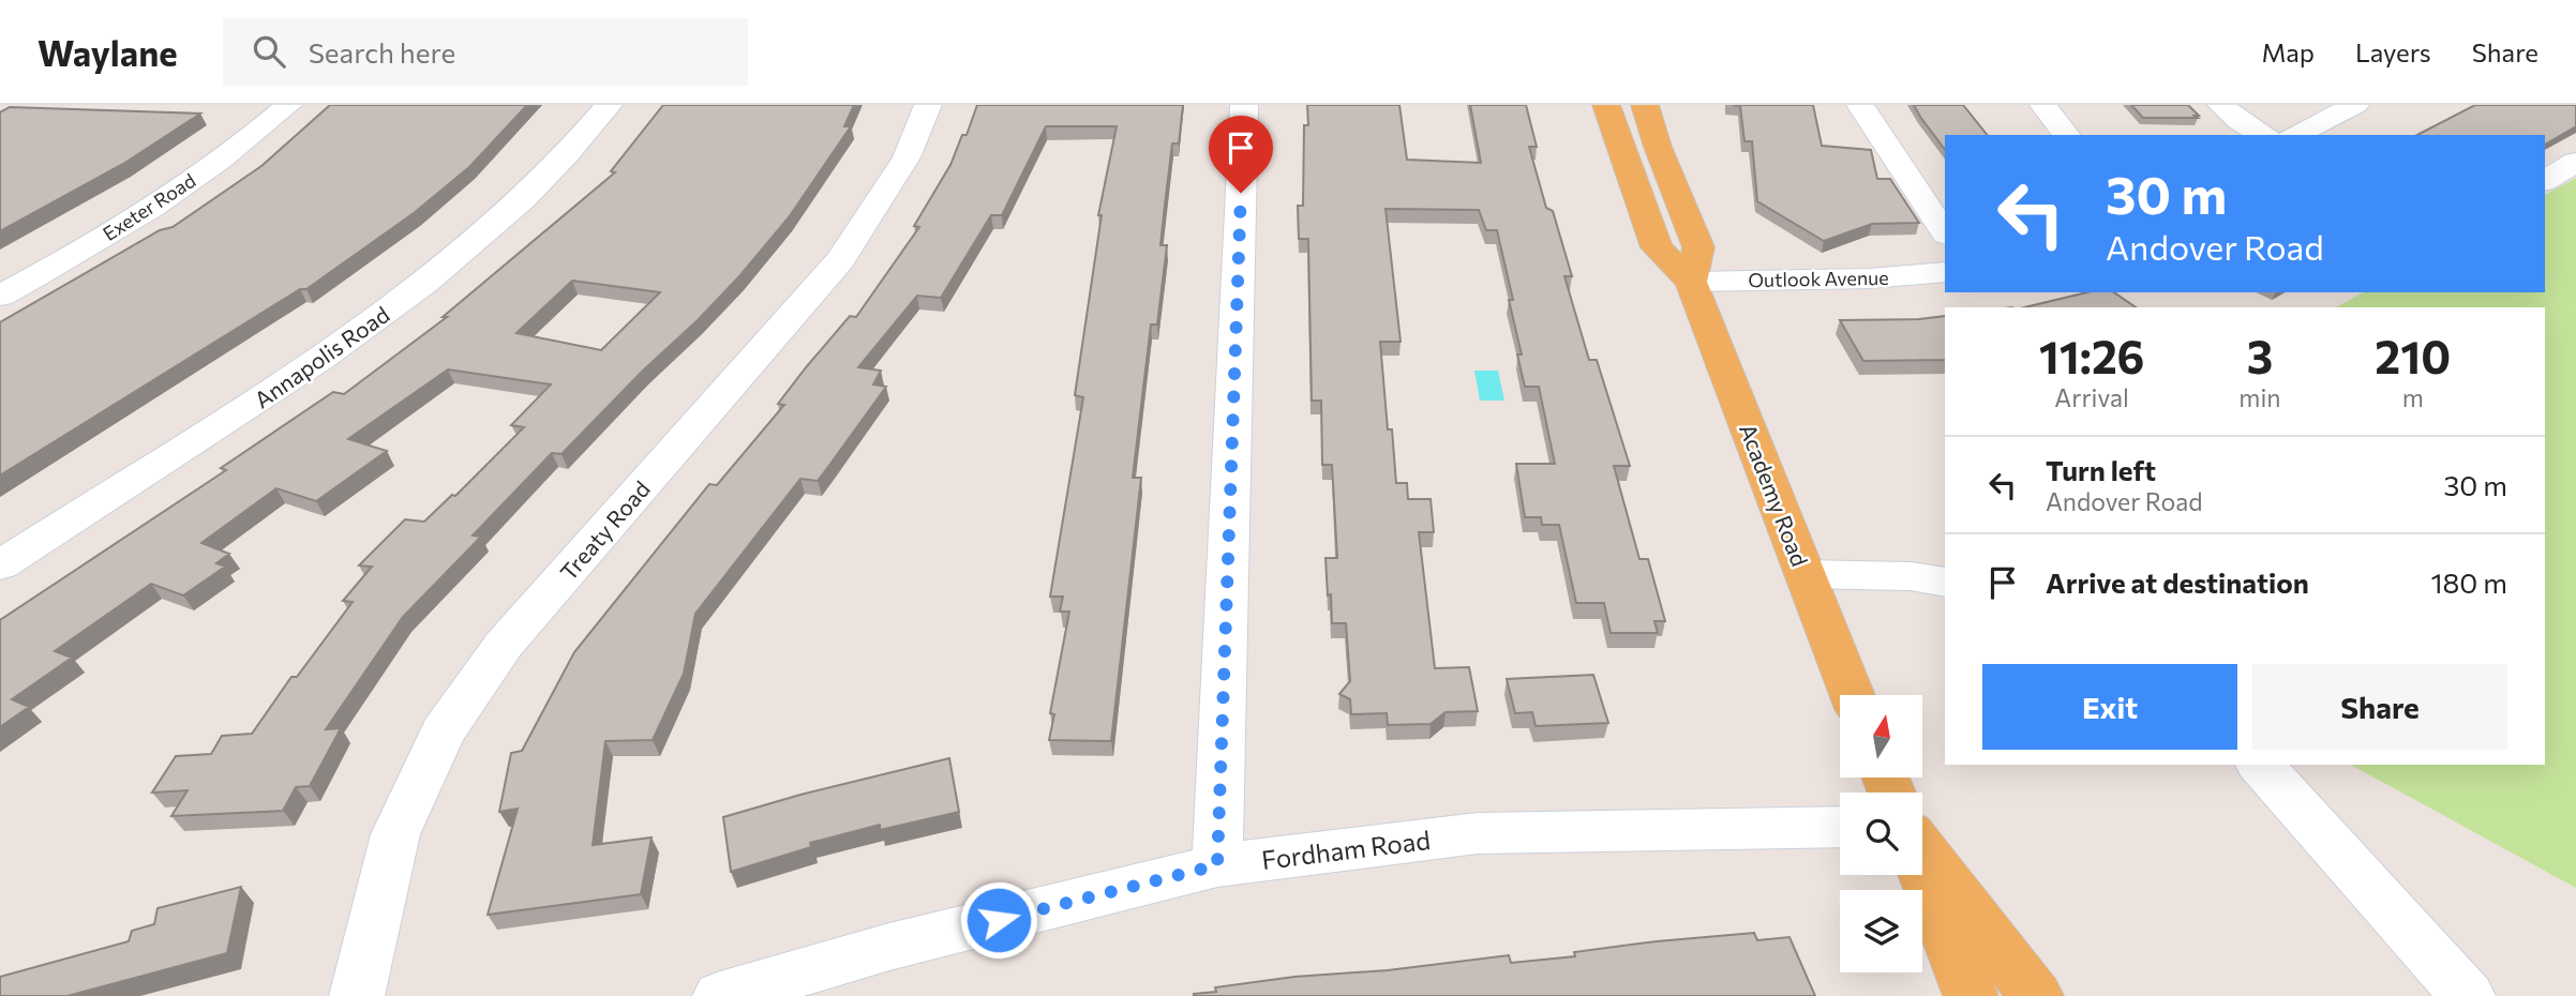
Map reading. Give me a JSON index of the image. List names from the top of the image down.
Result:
{
  "streets": {
    "main road": ["Academy Road"],
    "street": [
      "Exeter Road",
      "Outlook Avenue",
      "Annapolis Road",
      "Treaty Road",
      "Fordham Road"
    ]
  },
  "crossings": [
    ["Outlook Avenue", "Academy Road"]
  ],
  "north": "top",
  "page": {
    "header": "Waylane",
    "search": "Search here",
    "nav": ["Map", "Layers", "Share"],
    "turn": ["30 m", "Andover Road"],
    "eta": [
      "11:26",
      "Arrival",
      "3",
      "min",
      "210",
      "m"
    ],
    "list": [
      {
        "name": "Turn left",
        "note": "Andover Road",
        "value": "30 m"
      },
      {
        "name": "Arrive at destination",
        "value": "180 m"
      }
    ],
    "buttons": ["Exit", "Share"]
  }
}
